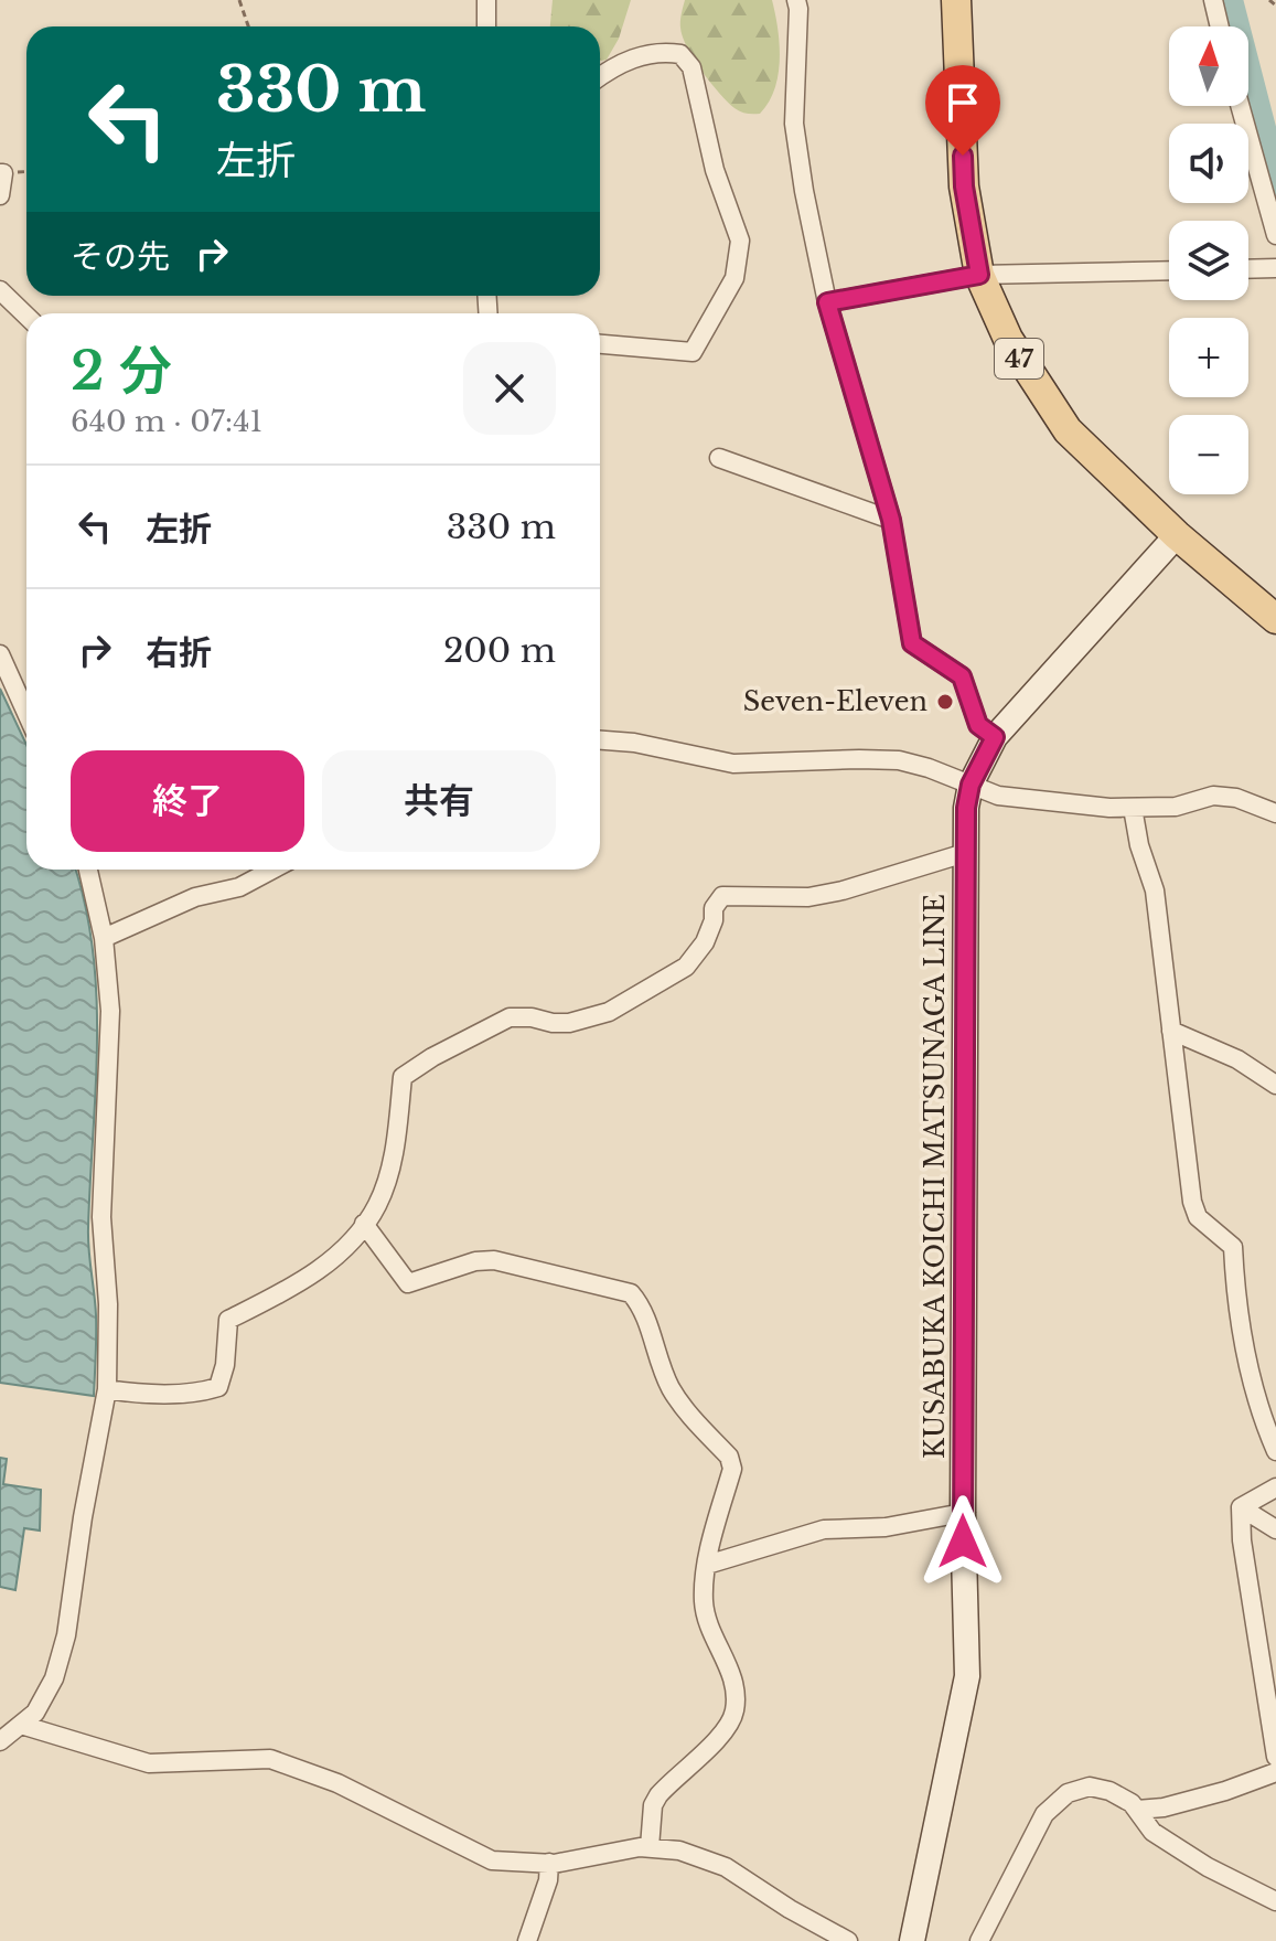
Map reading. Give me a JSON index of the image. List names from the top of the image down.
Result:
{
  "streets": {
    "main road": ["47", "KUSABUKA KOICHI MATSUNAGA LINE"]
  },
  "crossings": [
    ["47", "KUSABUKA KOICHI MATSUNAGA LINE"]
  ],
  "places": ["Seven-Eleven"],
  "north": "top",
  "page": {
    "map_buttons": ["+", "−"],
    "turn": ["330 m", "左折"],
    "then": "その先",
    "heading": ["2 分", "640 m · 07:41"],
    "list": [
      {
        "name": "左折",
        "value": "330 m"
      },
      {
        "name": "右折",
        "value": "200 m"
      }
    ],
    "buttons": ["終了", "共有"]
  }
}
